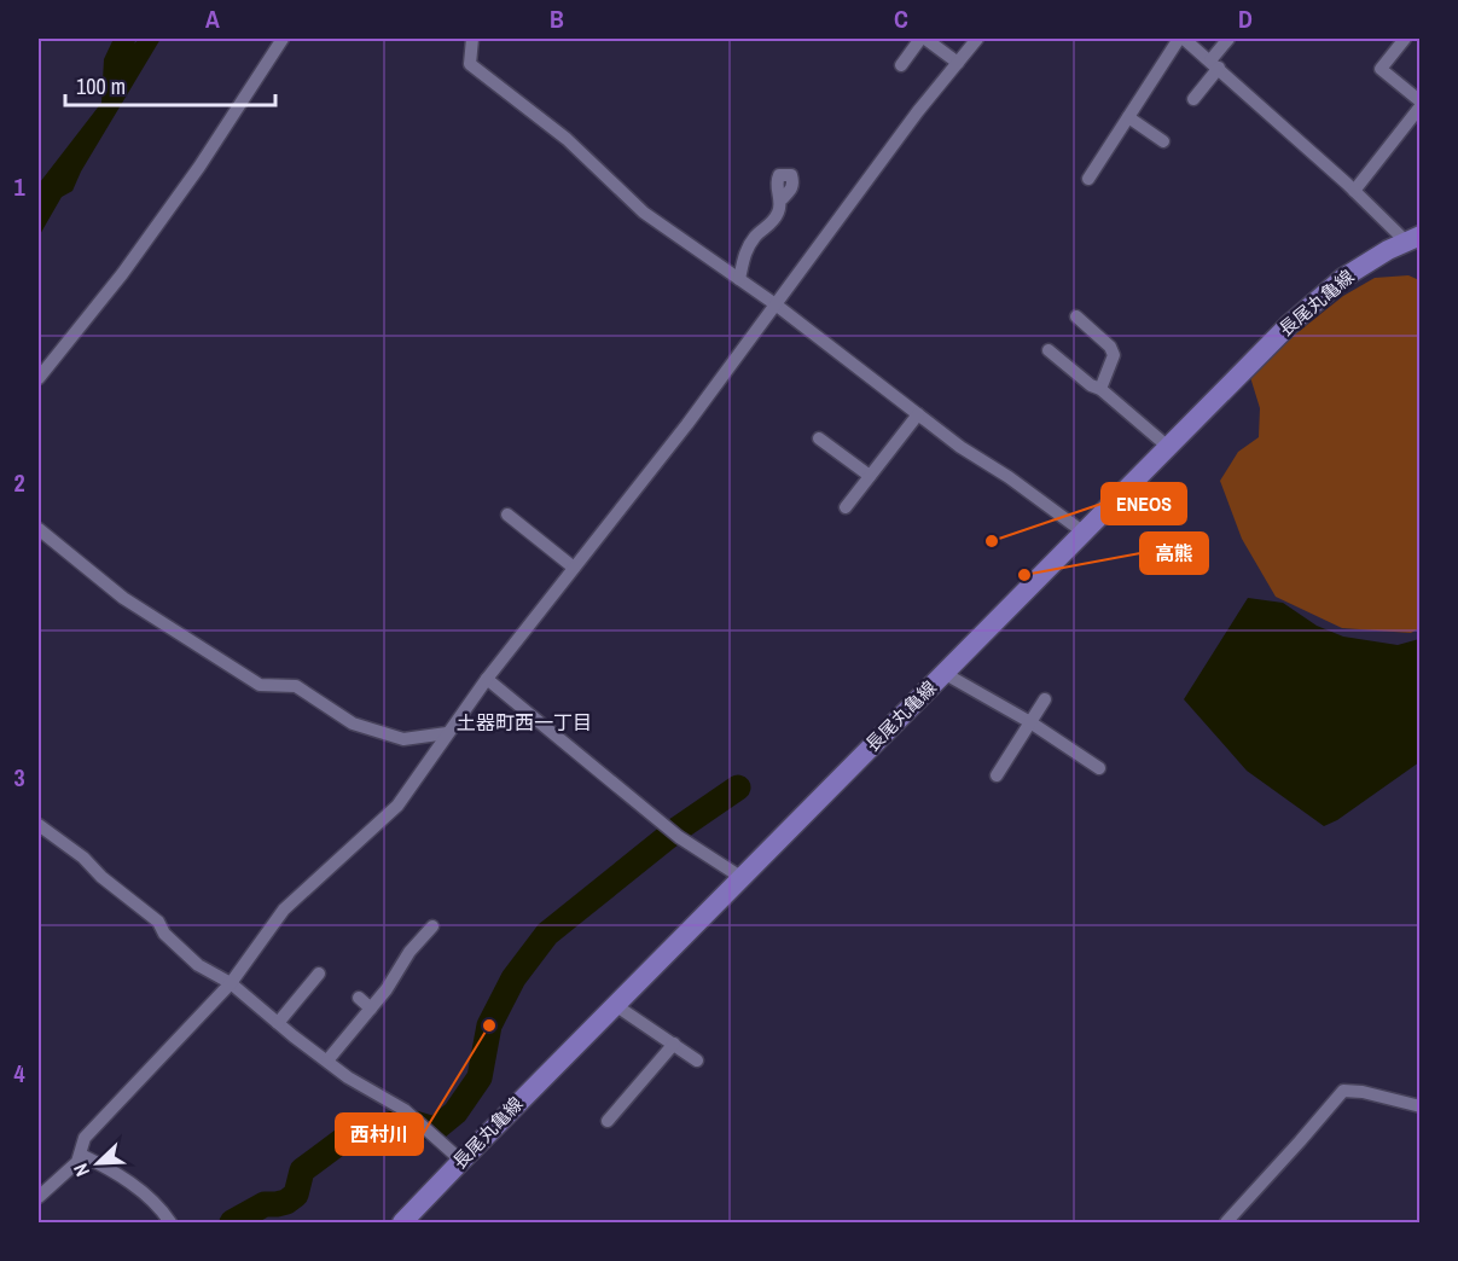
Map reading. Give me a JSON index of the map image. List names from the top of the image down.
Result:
{
  "streets": {
    "main road": ["長尾丸亀線"]
  },
  "districts": ["土器町西一丁目"],
  "places": ["ENEOS", "高熊", "西村川"],
  "scale_bar": "100 m",
  "north": "bottom left",
  "grid": {
    "columns": [
      "A",
      "B",
      "C",
      "D"
    ],
    "rows": [
      "1",
      "2",
      "3",
      "4"
    ]
  }
}
